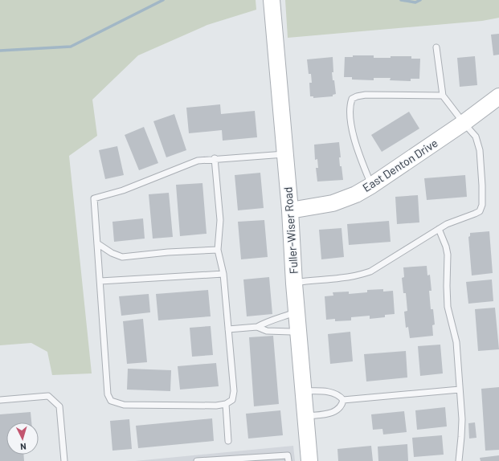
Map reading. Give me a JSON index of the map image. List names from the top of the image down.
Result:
{
  "streets": {
    "street": ["East Denton Drive", "Fuller-Wiser Road"]
  },
  "crossings": [
    ["East Denton Drive", "Fuller-Wiser Road"]
  ],
  "north": "bottom"
}
